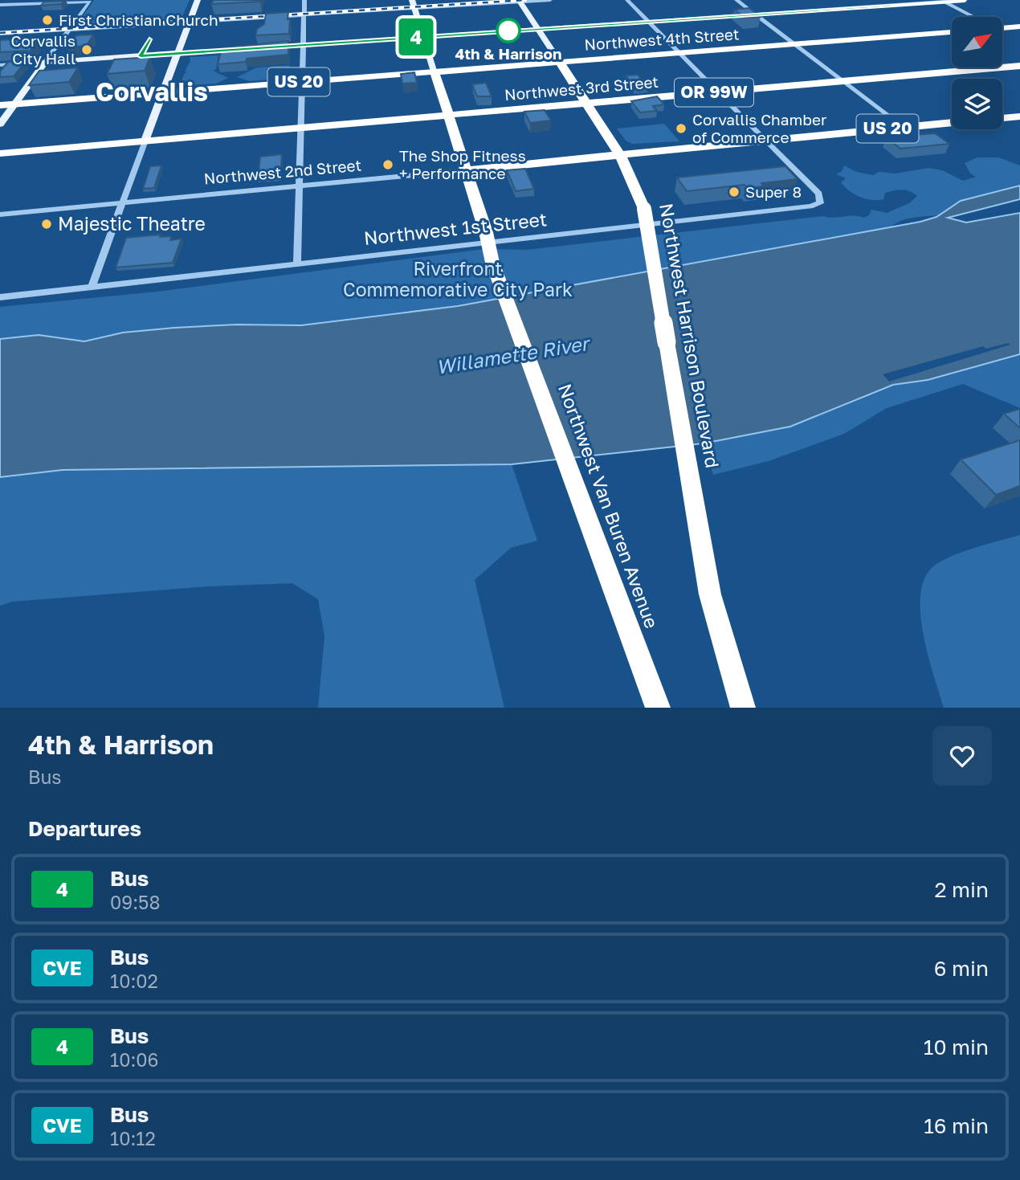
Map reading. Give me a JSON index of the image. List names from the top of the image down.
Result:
{
  "streets": {
    "highway": [
      "Northwest 4th Street",
      "US 20",
      "Northwest 3rd Street",
      "OR 99W",
      "Northwest 2nd Street",
      "Northwest Harrison Boulevard",
      "Northwest Van Buren Avenue"
    ],
    "street": ["Northwest 1st Street"]
  },
  "crossings": [
    ["Northwest 4th Street", "US 20"],
    ["Northwest 4th Street", "Northwest Harrison Boulevard"],
    ["Northwest 4th Street", "Northwest Van Buren Avenue"],
    ["Northwest 3rd Street", "Northwest Harrison Boulevard"],
    ["Northwest 3rd Street", "Northwest Van Buren Avenue"],
    ["Northwest 2nd Street", "Northwest 1st Street"],
    ["Northwest 2nd Street", "Northwest Harrison Boulevard"],
    ["Northwest 2nd Street", "Northwest Van Buren Avenue"],
    ["Northwest 1st Street", "Northwest Van Buren Avenue"]
  ],
  "districts": ["Corvallis"],
  "water": ["Willamette River"],
  "parks": ["Riverfront Commemorative City Park"],
  "places": [
    "First Christian Church",
    "4th & Harrison",
    "Corvallis City Hall",
    "Corvallis Chamber of Commerce",
    "The Shop Fitness + Performance",
    "Super 8",
    "Majestic Theatre"
  ],
  "lines": ["bus line 4"],
  "north": "top right",
  "page": {
    "on_map": "4",
    "heading": [
      ["4th & Harrison", "Bus"],
      "Departures"
    ],
    "list": [
      {
        "mark": "4",
        "name": "Bus",
        "note": "09:58",
        "value": "2 min"
      },
      {
        "mark": "CVE",
        "name": "Bus",
        "note": "10:02",
        "value": "6 min"
      },
      {
        "mark": "4",
        "name": "Bus",
        "note": "10:06",
        "value": "10 min"
      },
      {
        "mark": "CVE",
        "name": "Bus",
        "note": "10:12",
        "value": "16 min"
      }
    ]
  }
}
